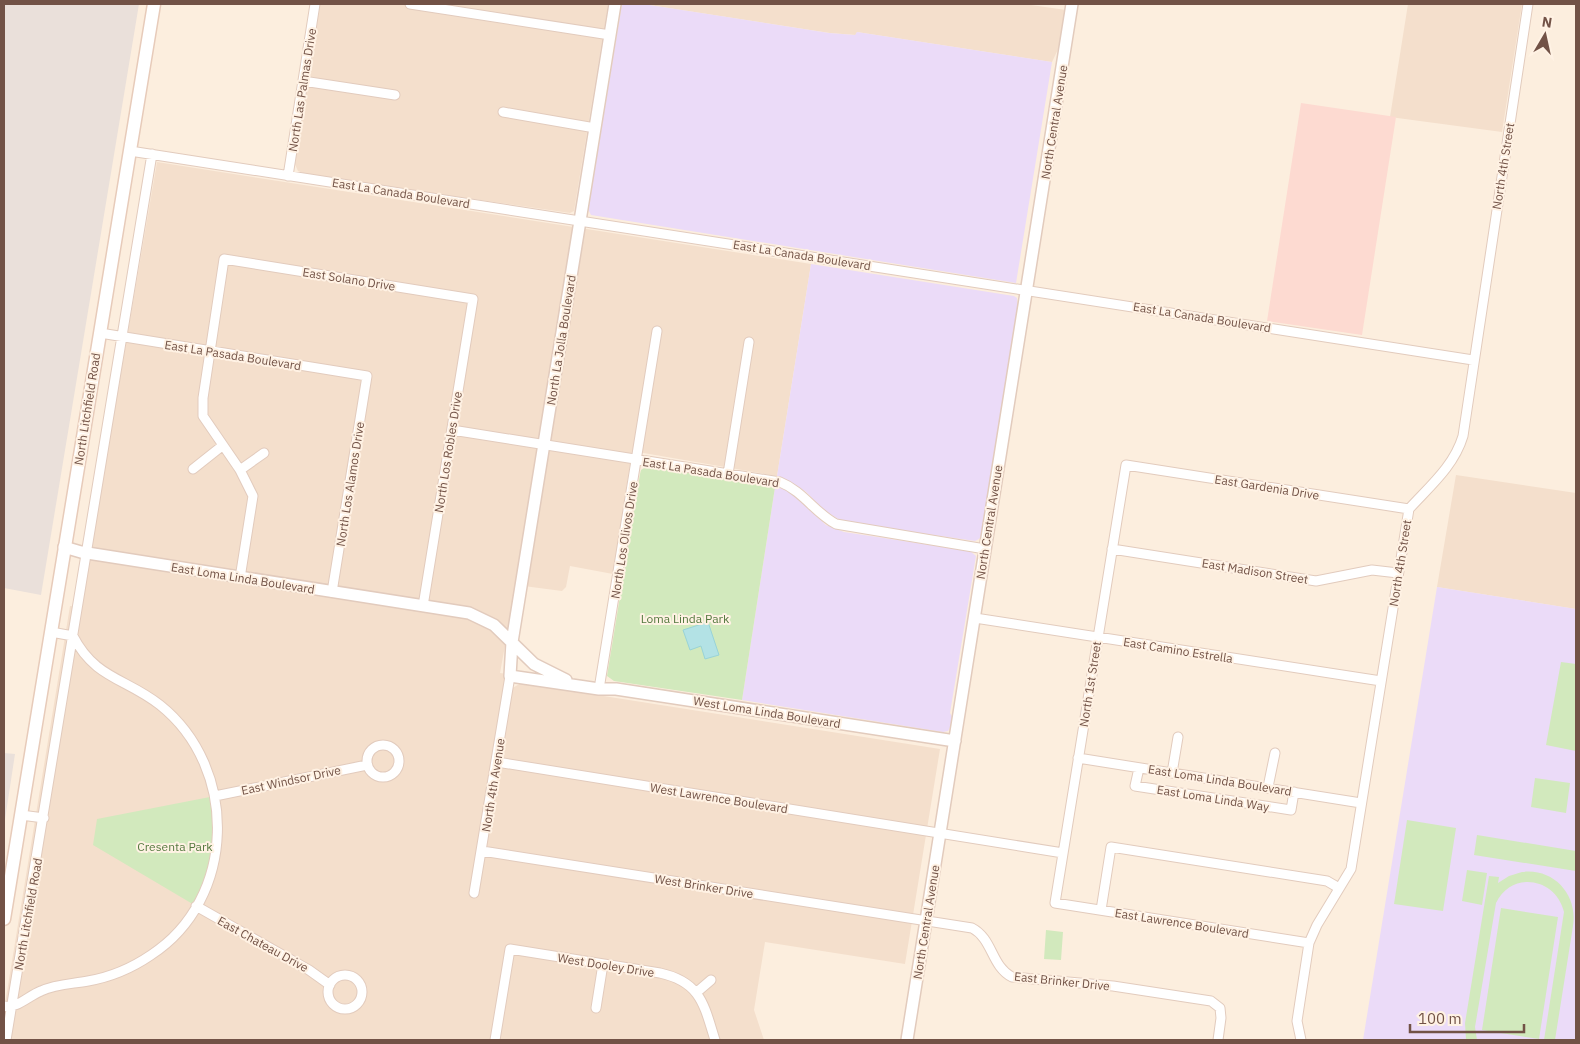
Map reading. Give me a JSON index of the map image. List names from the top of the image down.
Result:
{
  "streets": {
    "main road": ["North Litchfield Road"],
    "street": [
      "North Las Palmas Drive",
      "North Central Avenue",
      "North 4th Street",
      "East La Canada Boulevard",
      "East Solano Drive",
      "North La Jolla Boulevard",
      "East La Pasada Boulevard",
      "North Los Robles Drive",
      "North Los Alamos Drive",
      "East Gardenia Drive",
      "North Los Olivos Drive",
      "East Madison Street",
      "East Loma Linda Boulevard",
      "East Camino Estrella",
      "North 1st Street",
      "West Loma Linda Boulevard",
      "East Windsor Drive",
      "North 4th Avenue",
      "West Lawrence Boulevard",
      "East Loma Linda Way",
      "West Brinker Drive",
      "East Lawrence Boulevard",
      "East Chateau Drive",
      "West Dooley Drive",
      "East Brinker Drive"
    ]
  },
  "crossings": [
    ["North Las Palmas Drive", "East La Canada Boulevard"],
    ["North Central Avenue", "East La Canada Boulevard"],
    ["North Central Avenue", "East La Pasada Boulevard"],
    ["North Central Avenue", "East Camino Estrella"],
    ["North Central Avenue", "West Loma Linda Boulevard"],
    ["North Central Avenue", "West Lawrence Boulevard"],
    ["North Central Avenue", "West Brinker Drive"],
    ["North Central Avenue", "East Brinker Drive"],
    ["North 4th Street", "East La Canada Boulevard"],
    ["North 4th Street", "East Gardenia Drive"],
    ["North 4th Street", "East Madison Street"],
    ["North 4th Street", "East Loma Linda Boulevard"],
    ["North 4th Street", "East Camino Estrella"],
    ["North 4th Street", "East Lawrence Boulevard"],
    ["East La Canada Boulevard", "North La Jolla Boulevard"],
    ["East La Canada Boulevard", "North Litchfield Road"],
    ["East Solano Drive", "East La Pasada Boulevard"],
    ["East Solano Drive", "North Los Robles Drive"],
    ["North La Jolla Boulevard", "East La Pasada Boulevard"],
    ["North La Jolla Boulevard", "West Loma Linda Boulevard"],
    ["North La Jolla Boulevard", "North 4th Avenue"],
    ["East La Pasada Boulevard", "North Litchfield Road"],
    ["East La Pasada Boulevard", "North Los Robles Drive"],
    ["East La Pasada Boulevard", "North Los Alamos Drive"],
    ["East La Pasada Boulevard", "North Los Olivos Drive"],
    ["North Litchfield Road", "East Loma Linda Boulevard"],
    ["North Los Robles Drive", "East Loma Linda Boulevard"],
    ["North Los Robles Drive", "West Loma Linda Boulevard"],
    ["North Los Alamos Drive", "East Loma Linda Boulevard"],
    ["East Gardenia Drive", "North 1st Street"],
    ["North Los Olivos Drive", "West Loma Linda Boulevard"],
    ["East Madison Street", "North 1st Street"],
    ["East Loma Linda Boulevard", "North 1st Street"],
    ["East Loma Linda Boulevard", "West Loma Linda Boulevard"],
    ["East Loma Linda Boulevard", "East Loma Linda Way"],
    ["East Camino Estrella", "North 1st Street"],
    ["North 1st Street", "East Lawrence Boulevard"],
    ["West Loma Linda Boulevard", "North 4th Avenue"],
    ["North 4th Avenue", "West Lawrence Boulevard"],
    ["North 4th Avenue", "West Brinker Drive"],
    ["West Brinker Drive", "East Brinker Drive"]
  ],
  "parks": ["Loma Linda Park", "Cresenta Park"],
  "scale_bar": "100 m",
  "north": "top"
}
